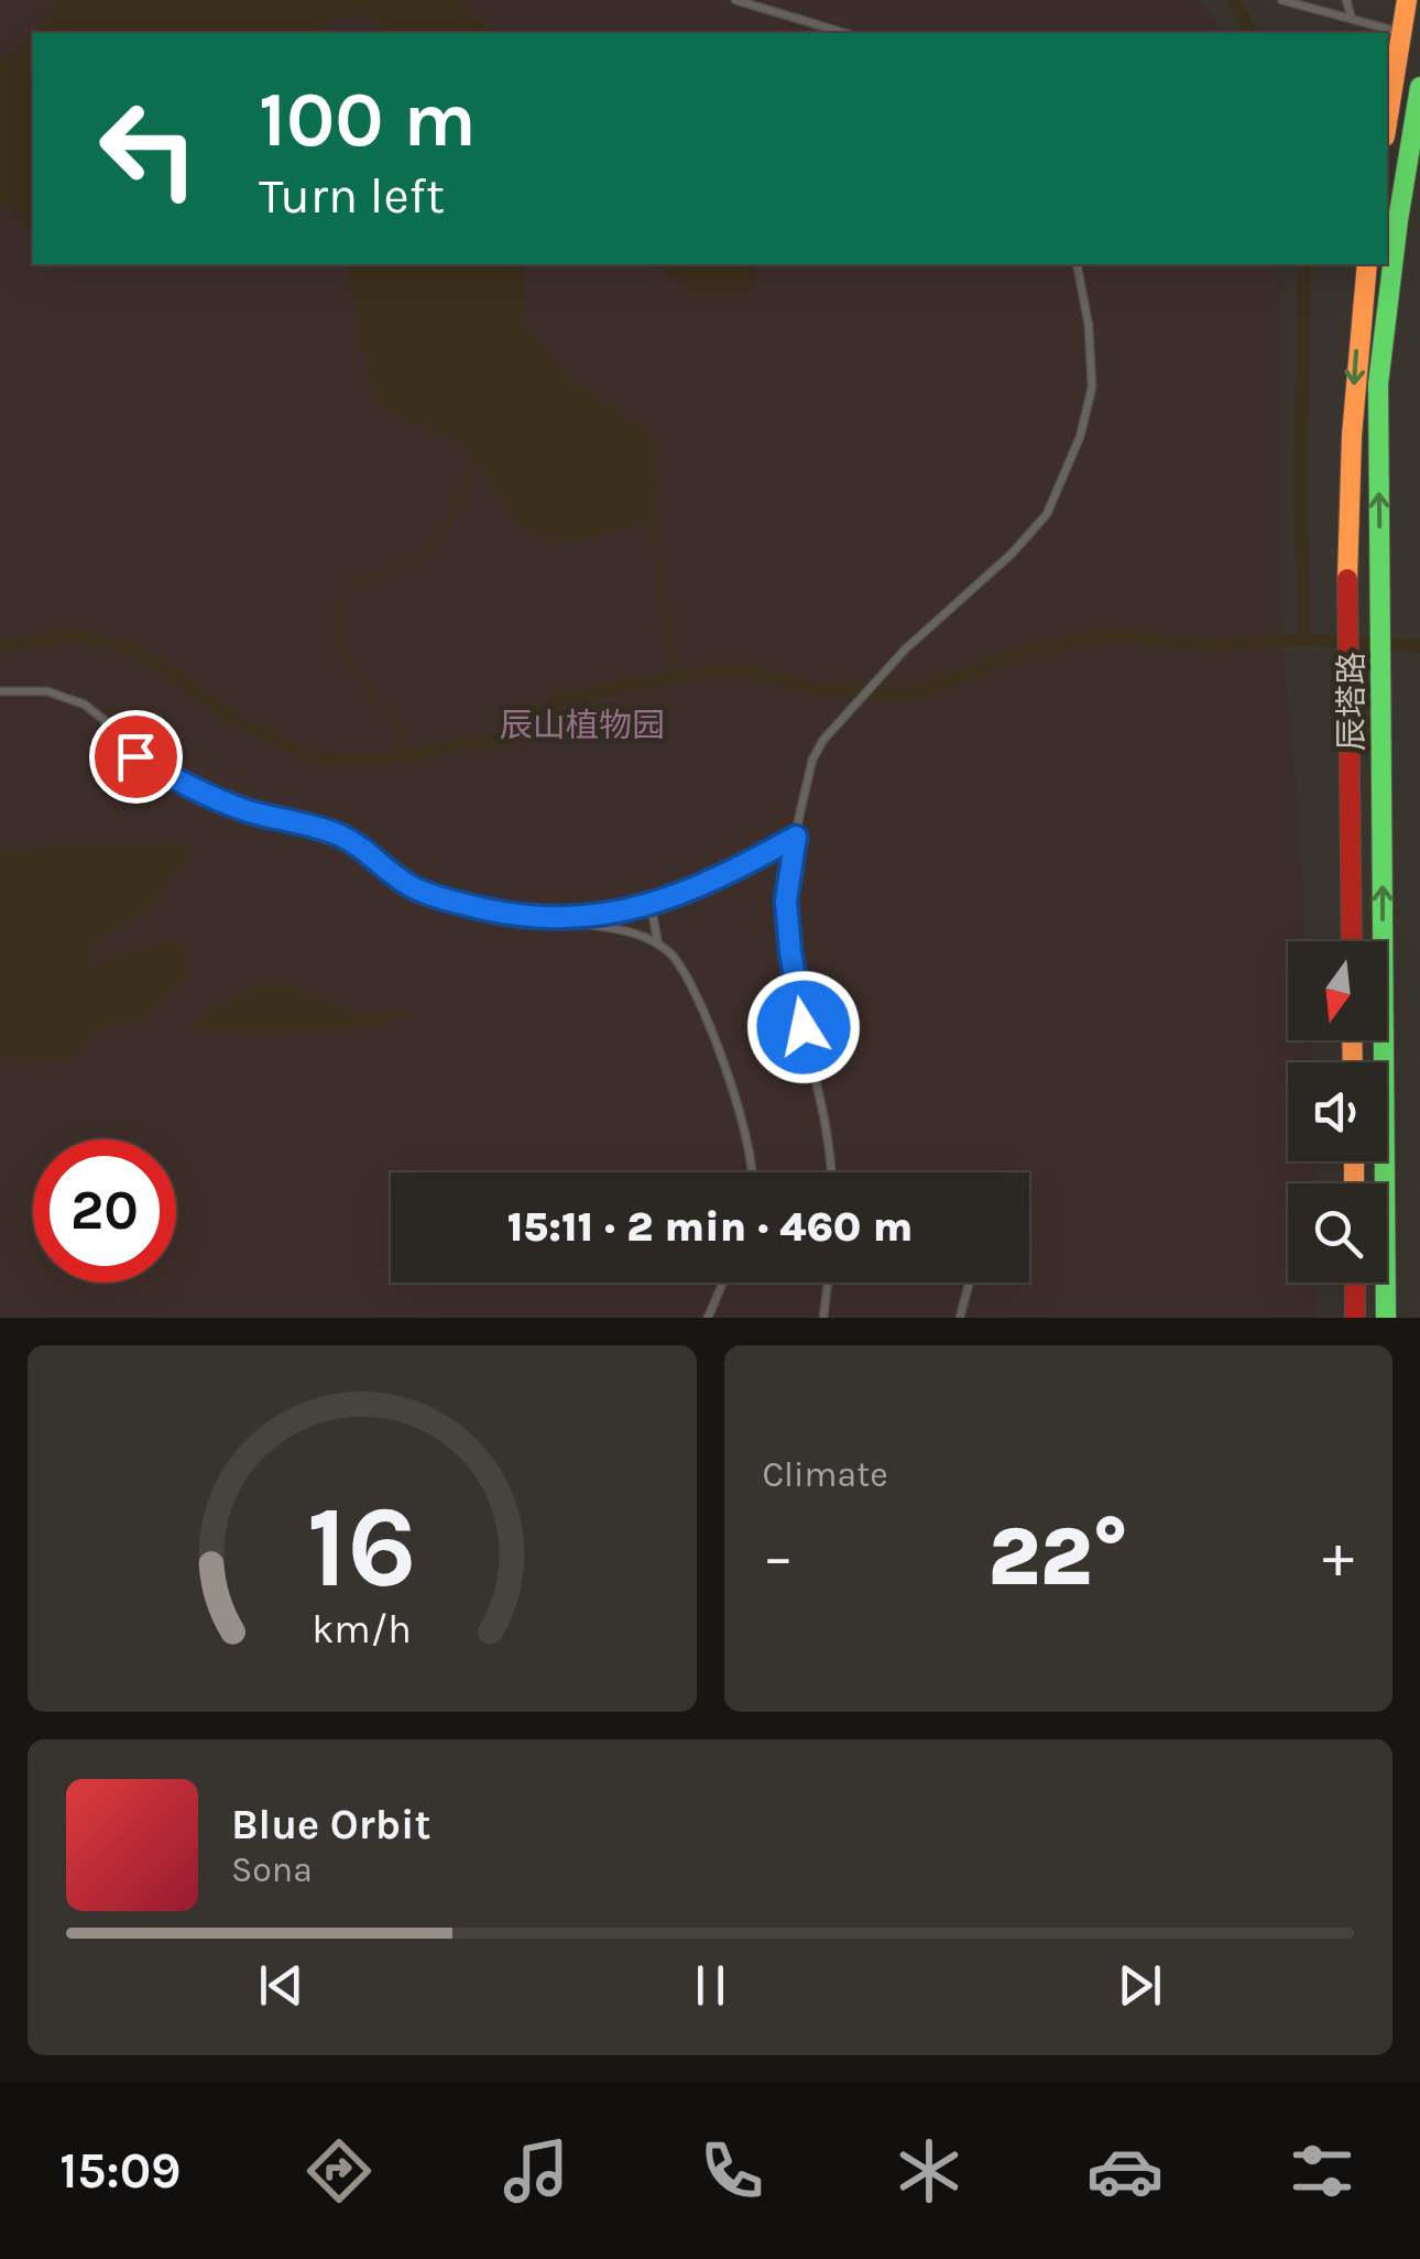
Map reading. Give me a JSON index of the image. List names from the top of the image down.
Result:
{
  "streets": {
    "main road": ["辰塔路"]
  },
  "parks": ["辰山植物园"],
  "north": "bottom",
  "page": {
    "turn": ["100 m", "Turn left"],
    "limit": "20",
    "trip": "15:11 · 2 min · 460 m",
    "tile": "Climate",
    "heat": ["−", "22°", "+"],
    "song": ["Blue Orbit", "Sona"],
    "tabs": "15:09",
    "gauge": ["16", "km/h"]
  }
}
